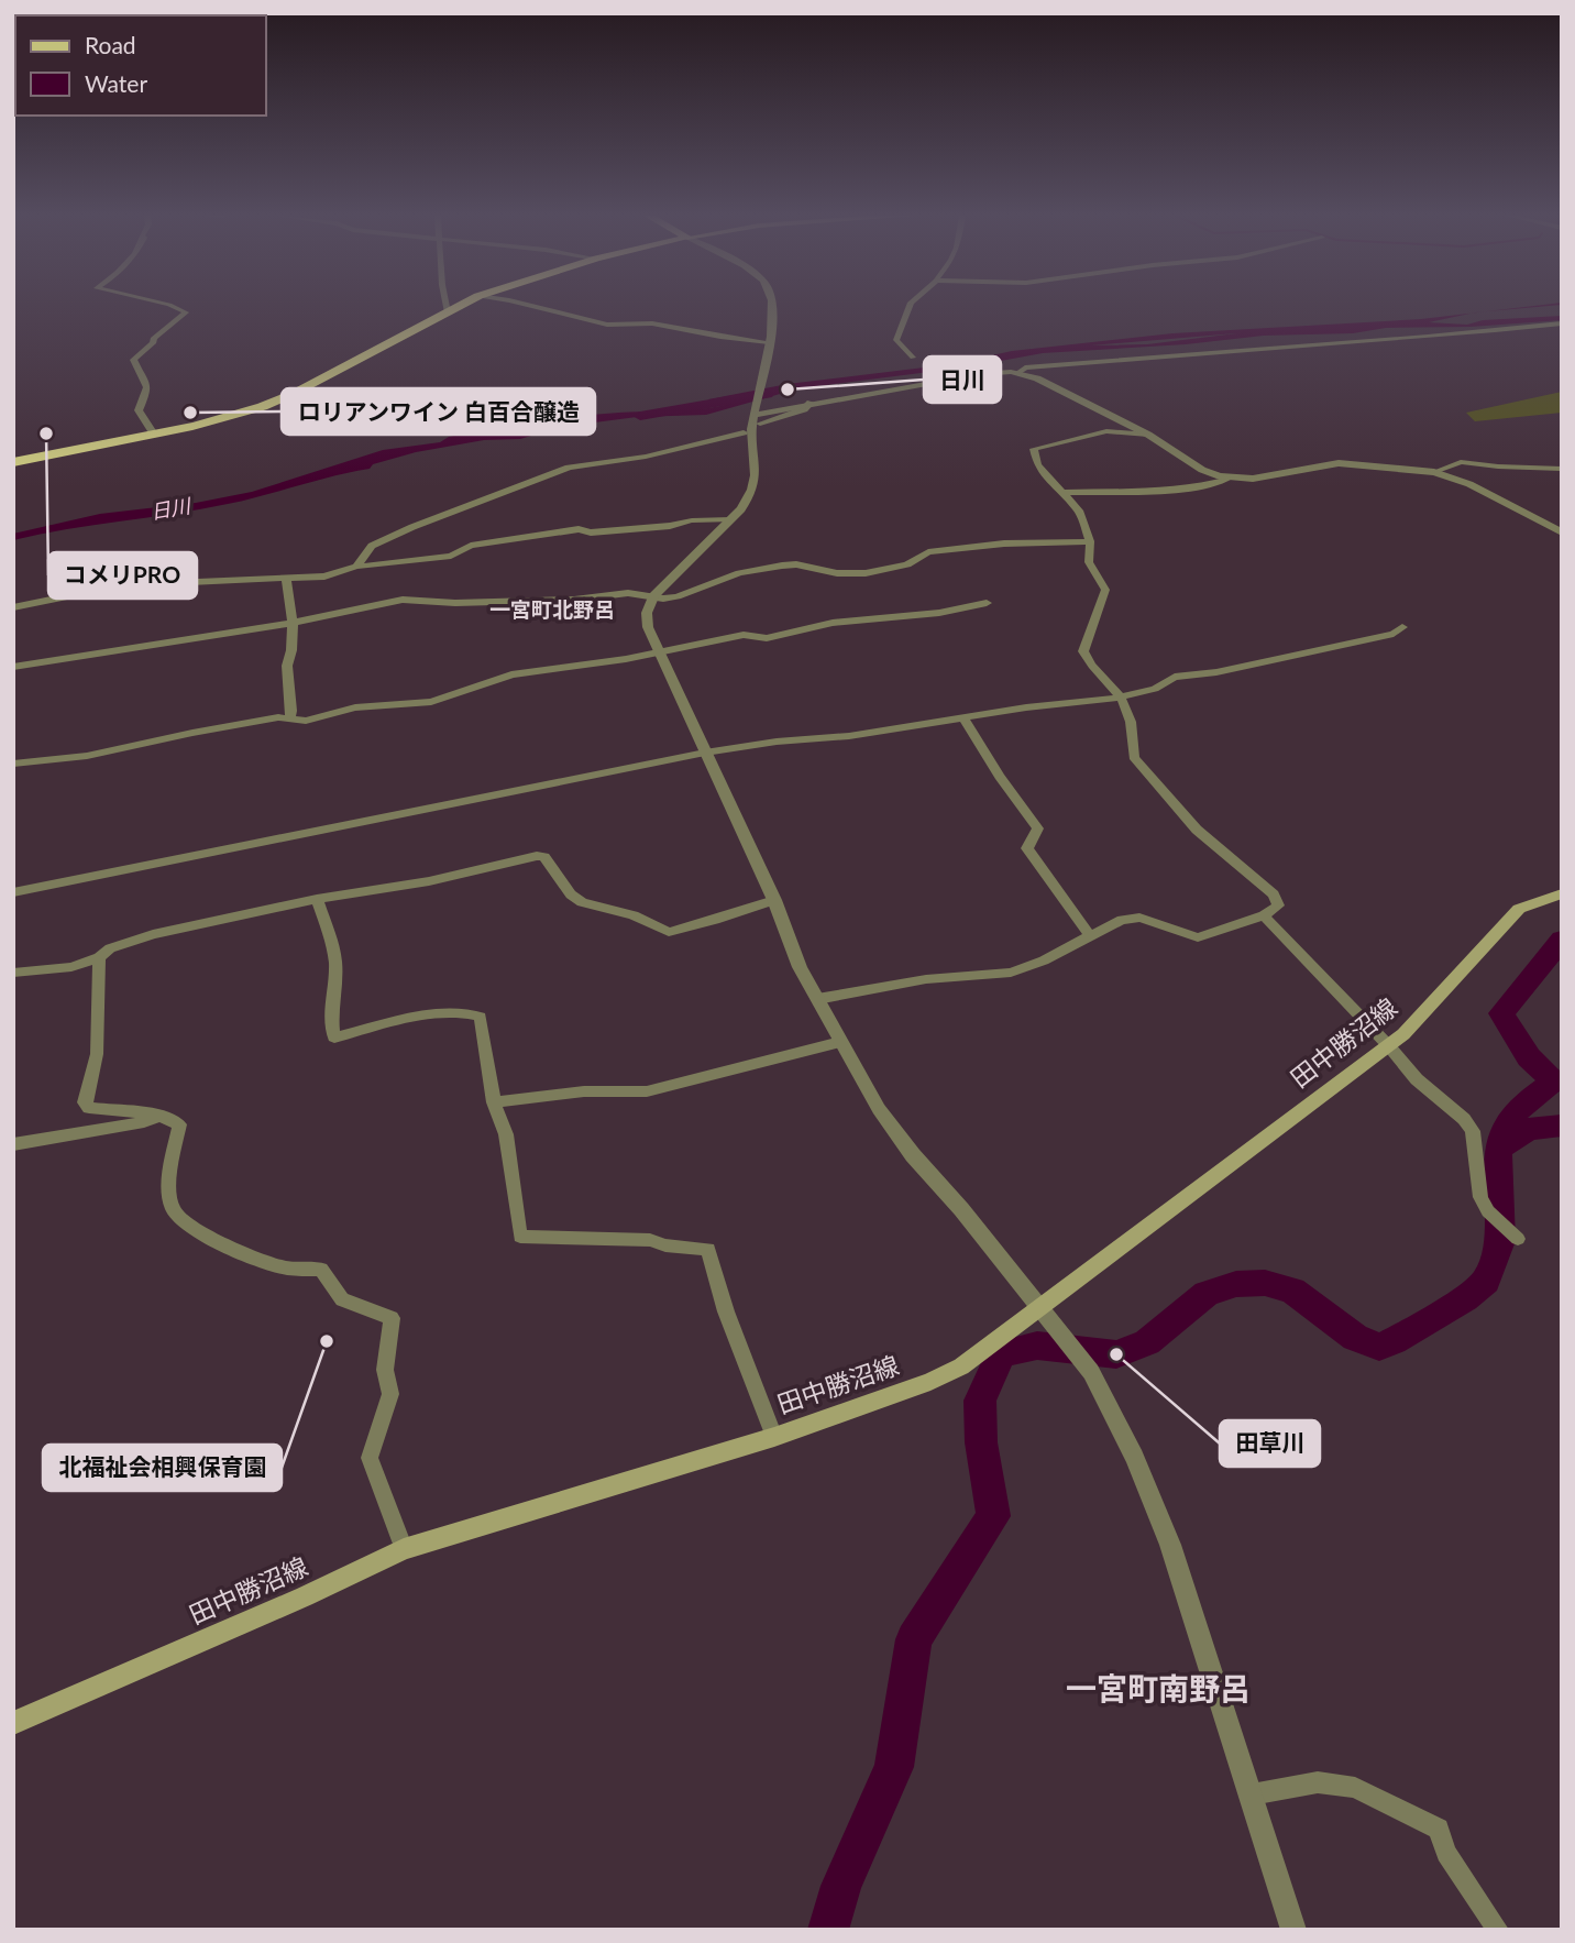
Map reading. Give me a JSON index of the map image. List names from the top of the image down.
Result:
{
  "streets": {
    "main road": ["田中勝沼線"]
  },
  "districts": ["一宮町北野呂", "一宮町南野呂"],
  "water": ["日川"],
  "places": [
    "日川",
    "ロリアンワイン 白百合醸造",
    "コメリPRO",
    "北福祉会相興保育園",
    "田草川"
  ],
  "legend": ["Road", "Water"]
}
